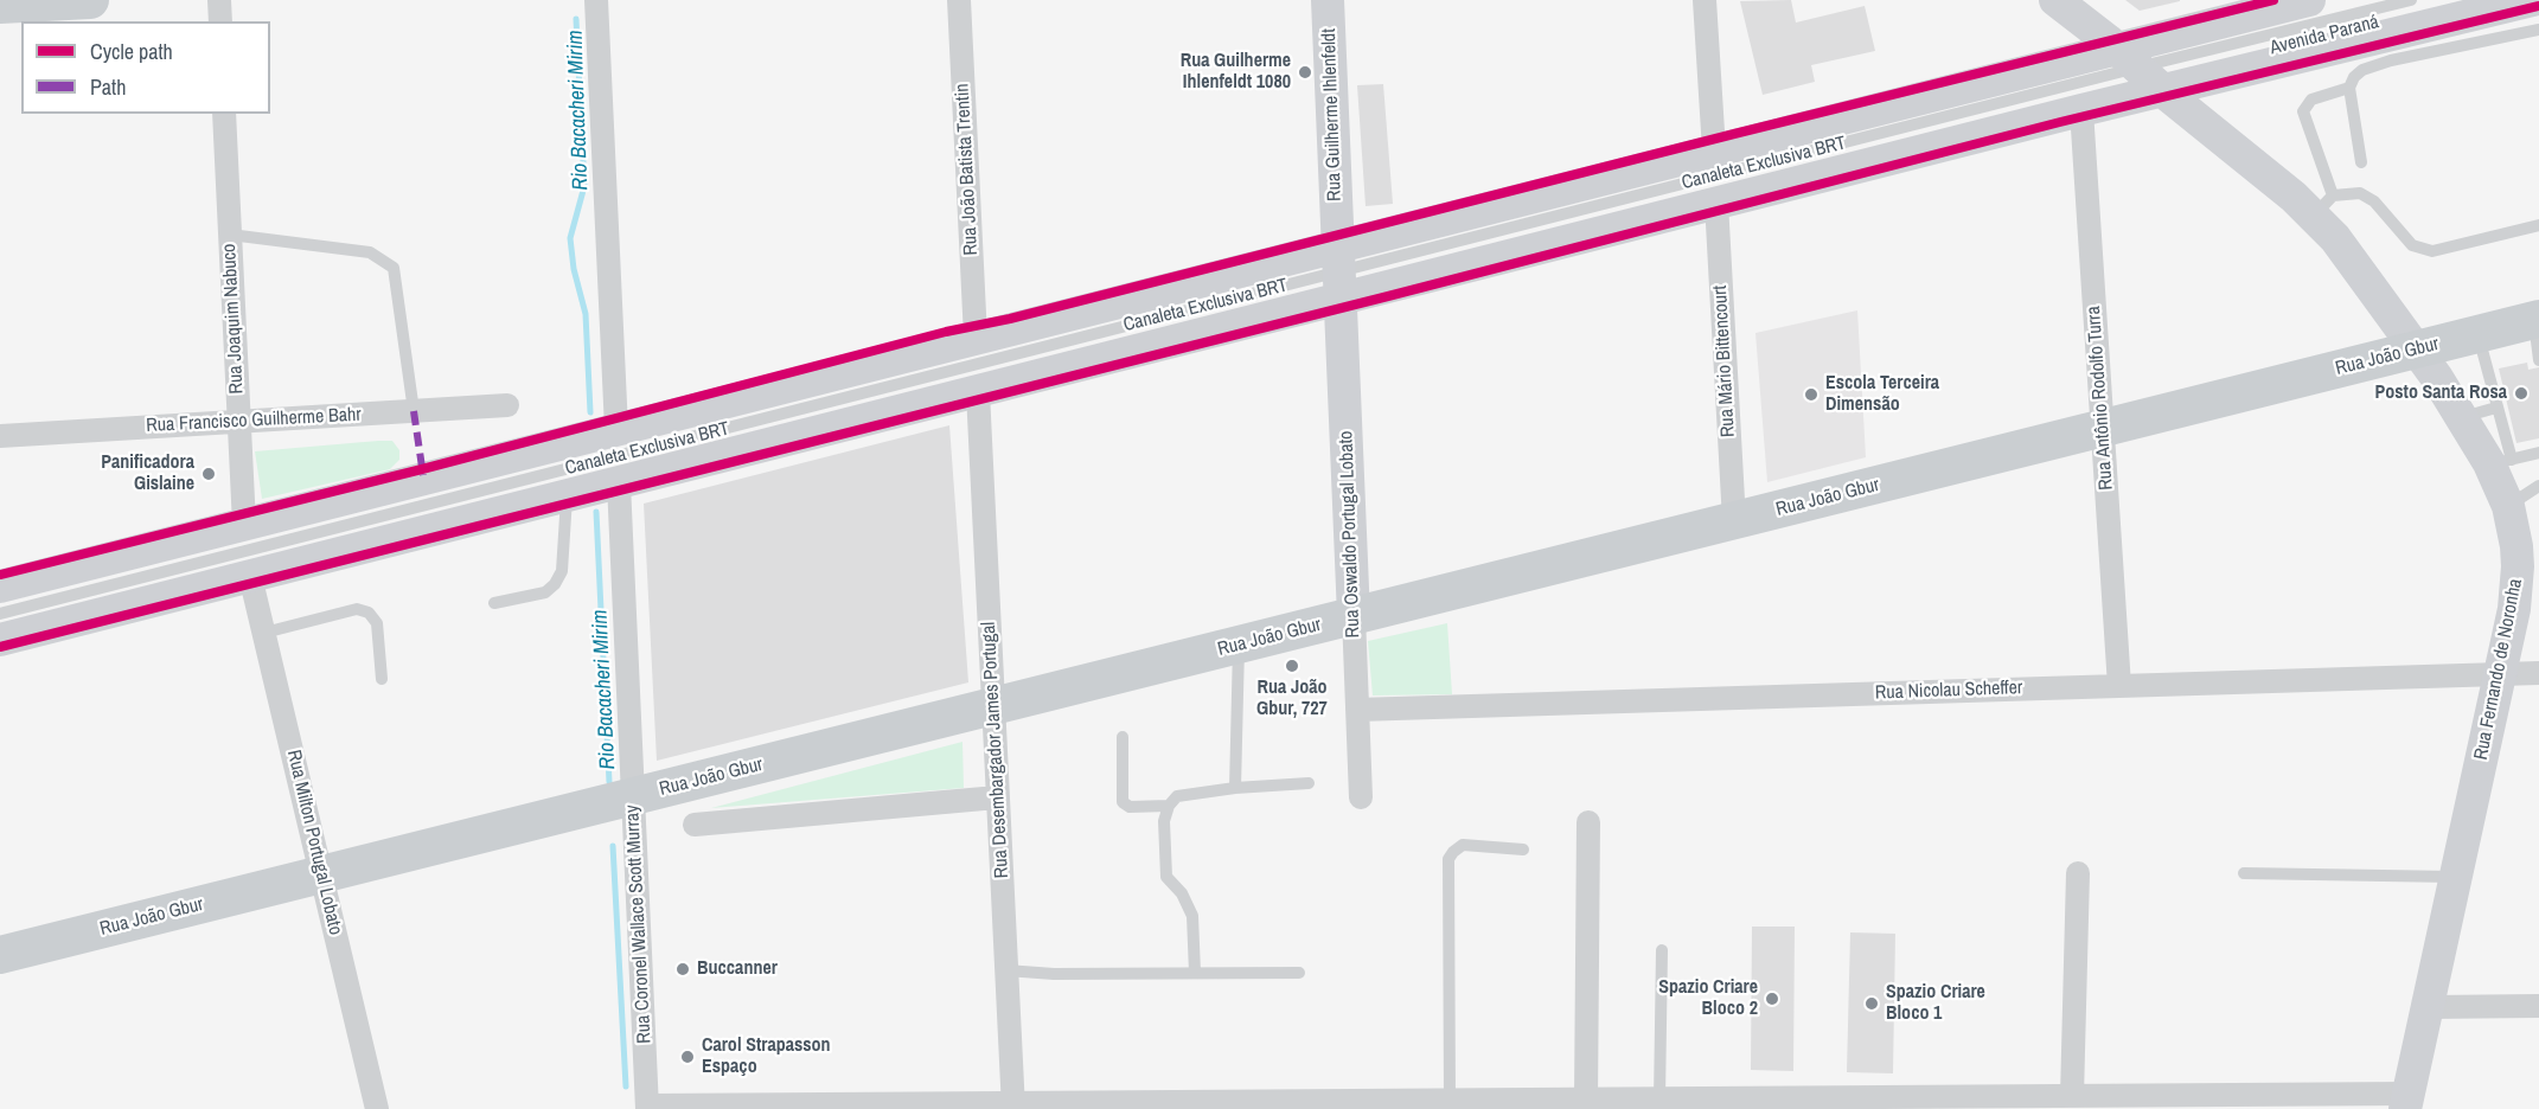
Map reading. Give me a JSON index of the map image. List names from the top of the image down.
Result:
{
  "streets": {
    "main road": ["Rua João Gbur"],
    "street": [
      "Avenida Paraná",
      "Rua Guilherme Ihlenfeldt",
      "Rua João Batista Trentin",
      "Rua Joaquim Nabuco",
      "Rua Mário Bittencourt",
      "Rua Antônio Rodolfo Turra",
      "Rua Francisco Guilherme Bahr",
      "Rua Oswaldo Portugal Lobato",
      "Rua Fernando de Noronha",
      "Rua Nicolau Scheffer",
      "Rua Desembargador James Portugal",
      "Rua Milton Portugal Lobato",
      "Rua Coronel Wallace Scott Murray"
    ],
    "lane": ["Canaleta Exclusiva BRT"]
  },
  "crossings": [
    ["Avenida Paraná", "Rua Guilherme Ihlenfeldt"],
    ["Avenida Paraná", "Canaleta Exclusiva BRT"],
    ["Avenida Paraná", "Rua João Batista Trentin"],
    ["Avenida Paraná", "Rua Joaquim Nabuco"],
    ["Avenida Paraná", "Rua Mário Bittencourt"],
    ["Avenida Paraná", "Rua Antônio Rodolfo Turra"],
    ["Avenida Paraná", "Rua Oswaldo Portugal Lobato"],
    ["Avenida Paraná", "Rua Fernando de Noronha"],
    ["Avenida Paraná", "Rua Desembargador James Portugal"],
    ["Avenida Paraná", "Rua Milton Portugal Lobato"],
    ["Avenida Paraná", "Rua Coronel Wallace Scott Murray"],
    ["Rua Guilherme Ihlenfeldt", "Canaleta Exclusiva BRT"],
    ["Rua Guilherme Ihlenfeldt", "Rua Oswaldo Portugal Lobato"],
    ["Canaleta Exclusiva BRT", "Rua Joaquim Nabuco"],
    ["Canaleta Exclusiva BRT", "Rua Oswaldo Portugal Lobato"],
    ["Canaleta Exclusiva BRT", "Rua Fernando de Noronha"],
    ["Canaleta Exclusiva BRT", "Rua Milton Portugal Lobato"],
    ["Rua Joaquim Nabuco", "Rua Francisco Guilherme Bahr"],
    ["Rua Joaquim Nabuco", "Rua Milton Portugal Lobato"],
    ["Rua João Gbur", "Rua Mário Bittencourt"],
    ["Rua João Gbur", "Rua Antônio Rodolfo Turra"],
    ["Rua João Gbur", "Rua Oswaldo Portugal Lobato"],
    ["Rua João Gbur", "Rua Fernando de Noronha"],
    ["Rua João Gbur", "Rua Desembargador James Portugal"],
    ["Rua João Gbur", "Rua Milton Portugal Lobato"],
    ["Rua João Gbur", "Rua Coronel Wallace Scott Murray"],
    ["Rua Antônio Rodolfo Turra", "Rua Nicolau Scheffer"],
    ["Rua Oswaldo Portugal Lobato", "Rua Nicolau Scheffer"],
    ["Rua Fernando de Noronha", "Rua Nicolau Scheffer"]
  ],
  "water": ["Rio Bacacheri Mirim"],
  "places": [
    "Rua Guilherme Ihlenfeldt 1080",
    "Posto Santa Rosa",
    "Escola Terceira Dimensão",
    "Panificadora Gislaine",
    "Rua João Gbur, 727",
    "Buccanner",
    "Spazio Criare Bloco 2",
    "Spazio Criare Bloco 1",
    "Carol Strapasson Espaço"
  ],
  "legend": ["Cycle path", "Path"]
}
